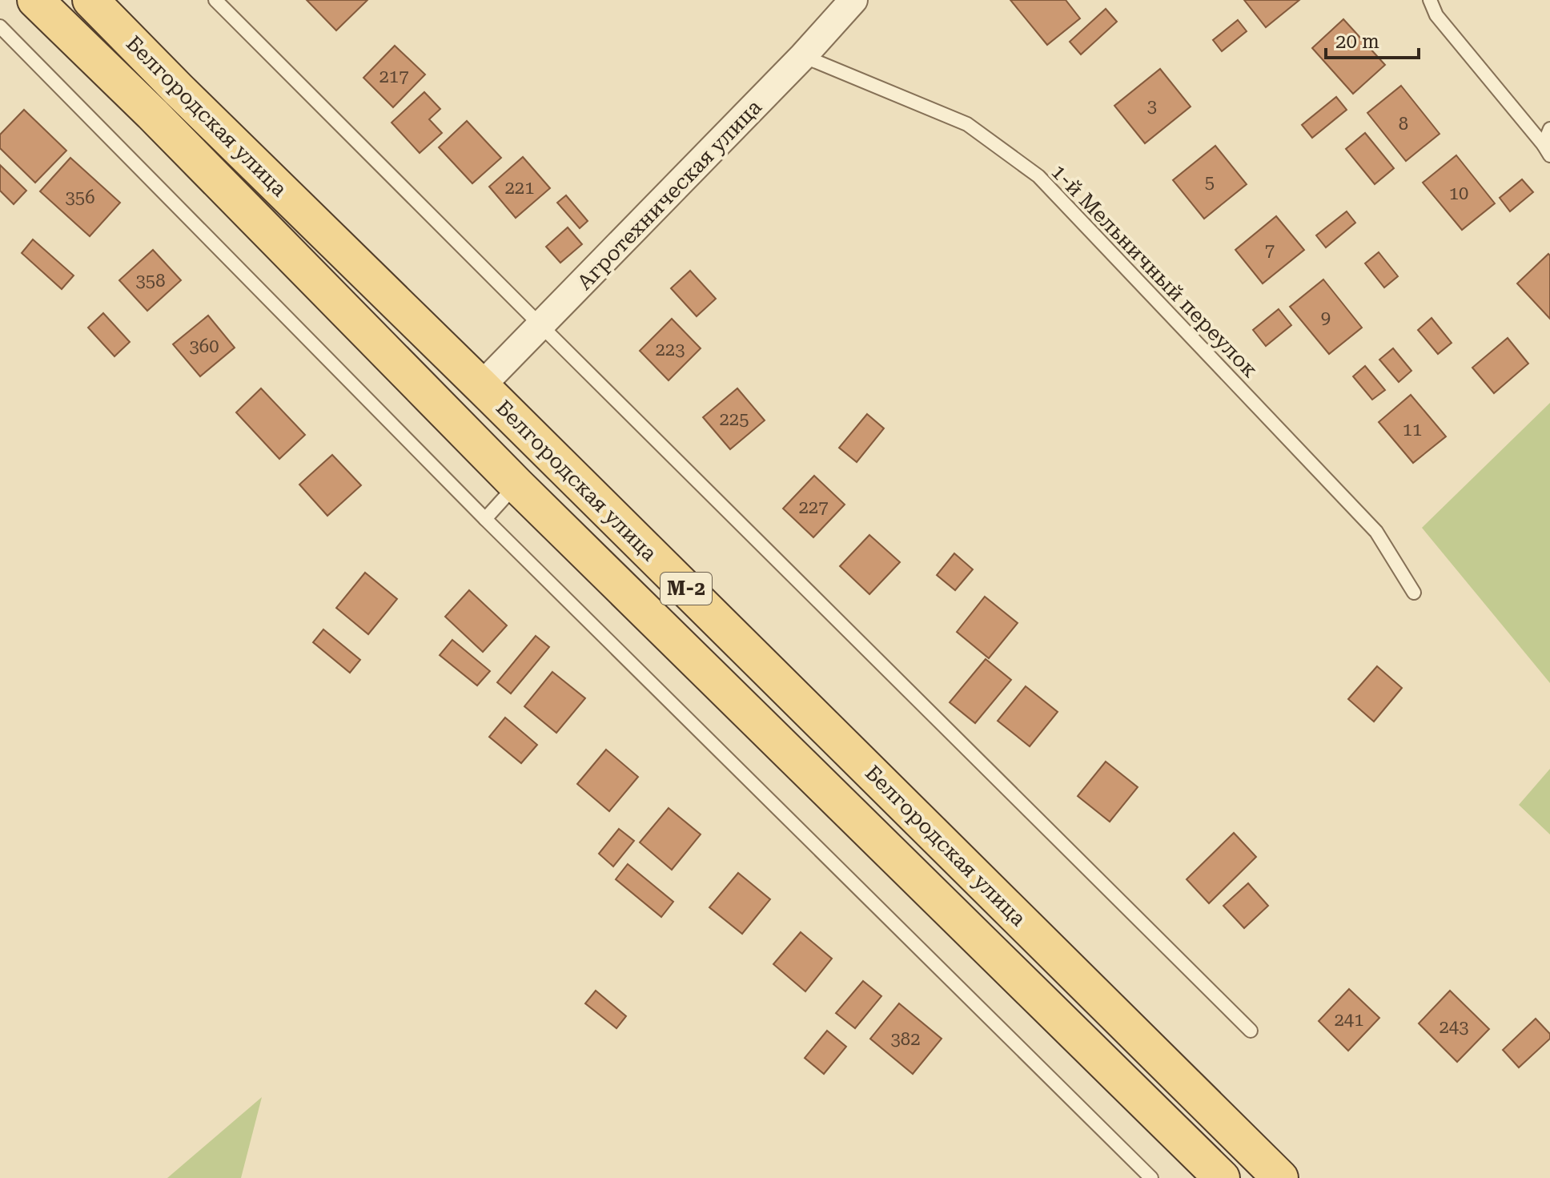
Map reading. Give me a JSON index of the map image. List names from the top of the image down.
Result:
{
  "streets": {
    "main road": ["Белгородская улица", "М-2"],
    "street": ["Агротехническая улица"],
    "lane": ["1-й Мельничный переулок"]
  },
  "crossings": [
    ["Белгородская улица", "Агротехническая улица"],
    ["Агротехническая улица", "1-й Мельничный переулок"]
  ],
  "house_numbers": [
    "217",
    "3",
    "8",
    "5",
    "221",
    "10",
    "356",
    "7",
    "358",
    "9",
    "360",
    "223",
    "225",
    "11",
    "227",
    "241",
    "243",
    "382"
  ],
  "scale_bar": "20 m"
}
